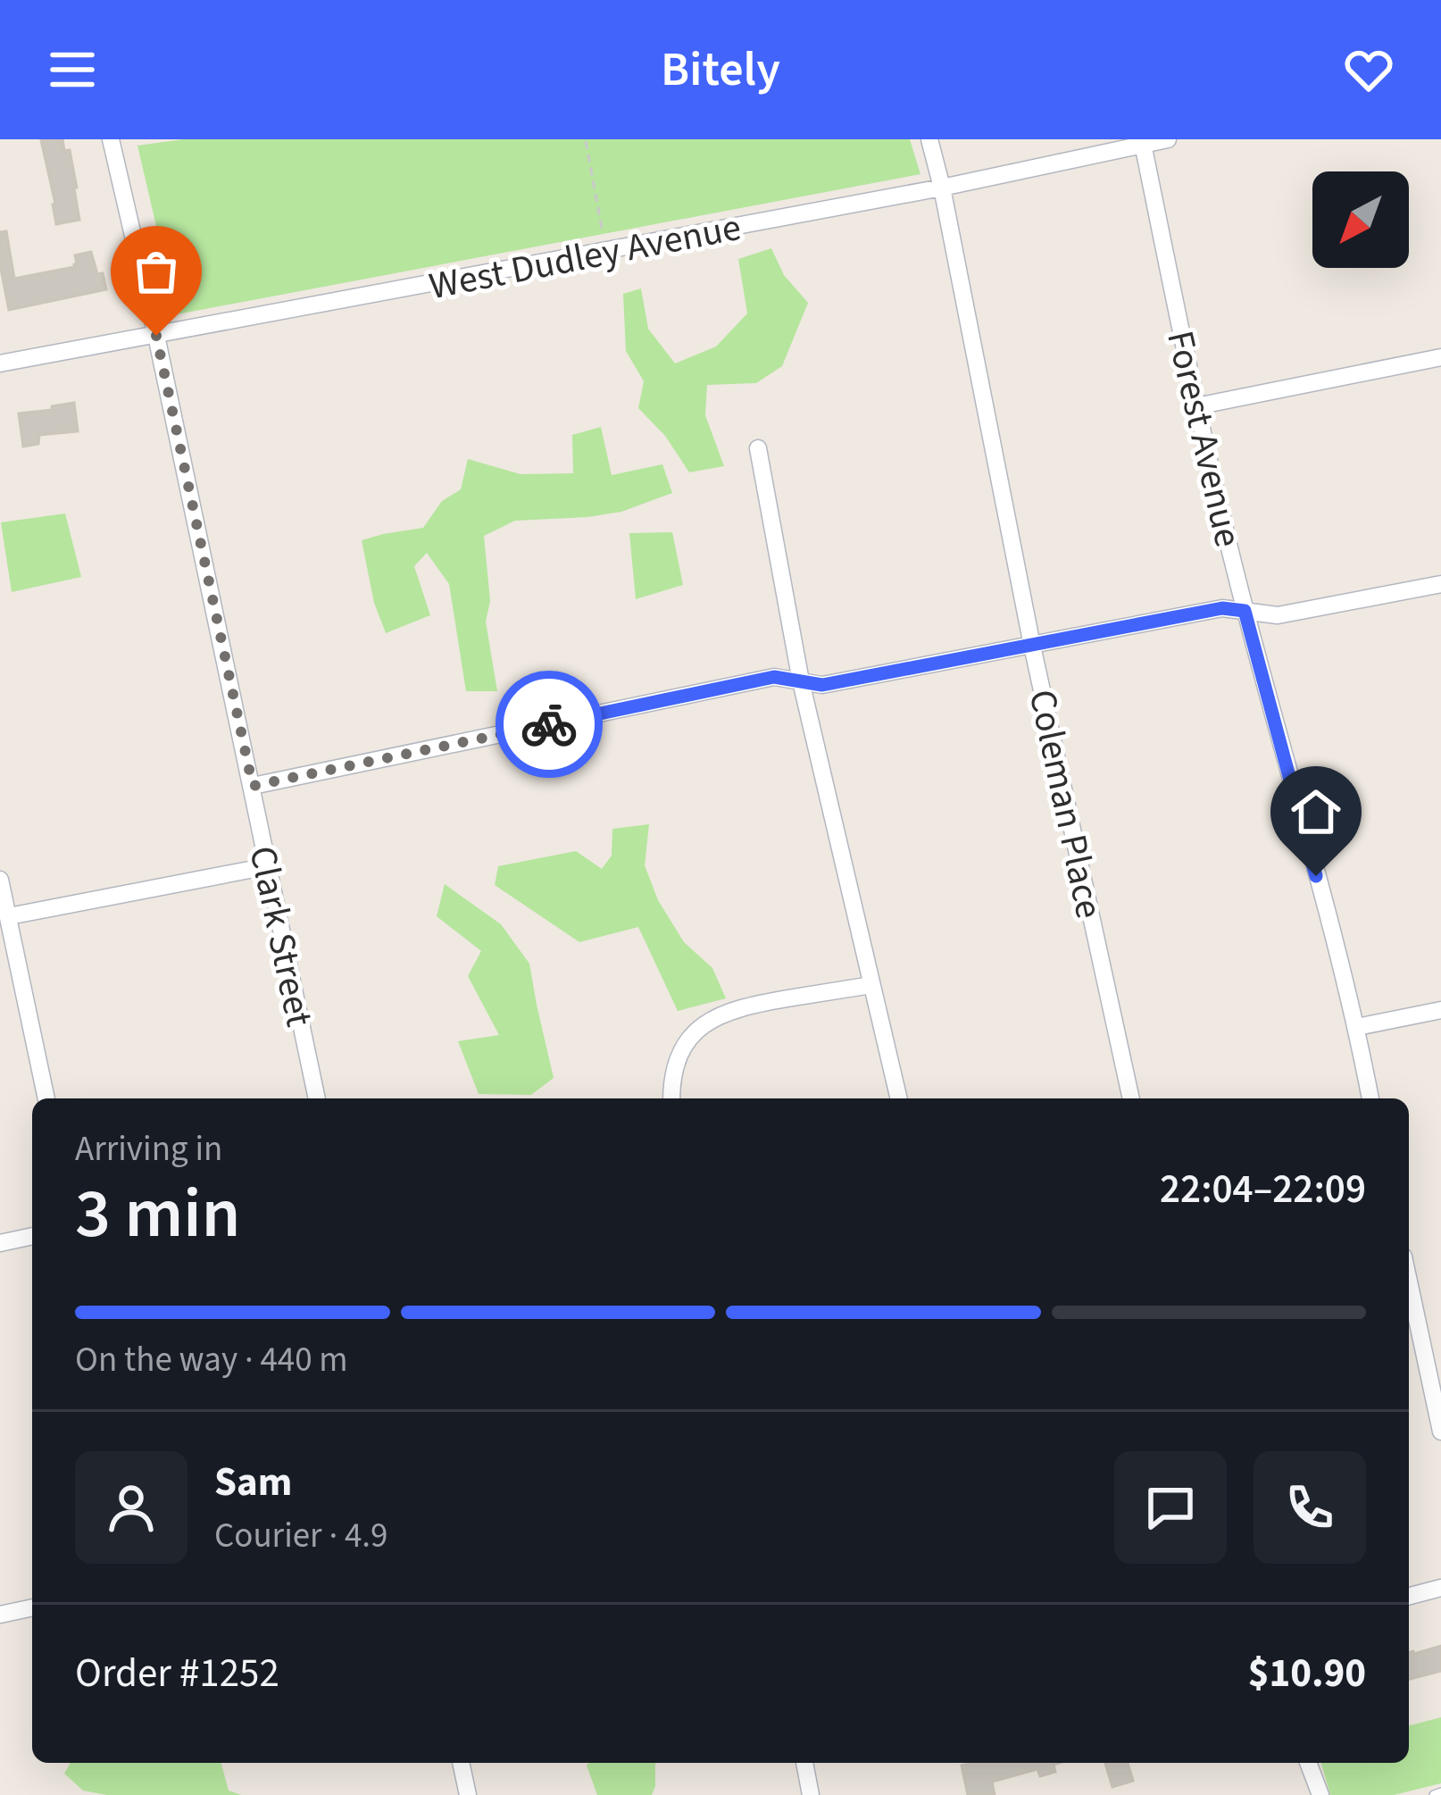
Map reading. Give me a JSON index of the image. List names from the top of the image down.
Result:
{
  "streets": {
    "street": [
      "West Dudley Avenue",
      "Forest Avenue",
      "Coleman Place",
      "Clark Street"
    ]
  },
  "crossings": [
    ["West Dudley Avenue", "Forest Avenue"],
    ["West Dudley Avenue", "Coleman Place"],
    ["West Dudley Avenue", "Clark Street"]
  ],
  "north": "bottom left",
  "page": {
    "header": "Bitely",
    "heading": ["3 min", "Arriving in", "22:04–22:09"],
    "panel": [
      "Sam",
      "Courier · 4.9",
      "Order #1252",
      "$10.90"
    ],
    "bar": "On the way · 440 m"
  }
}
